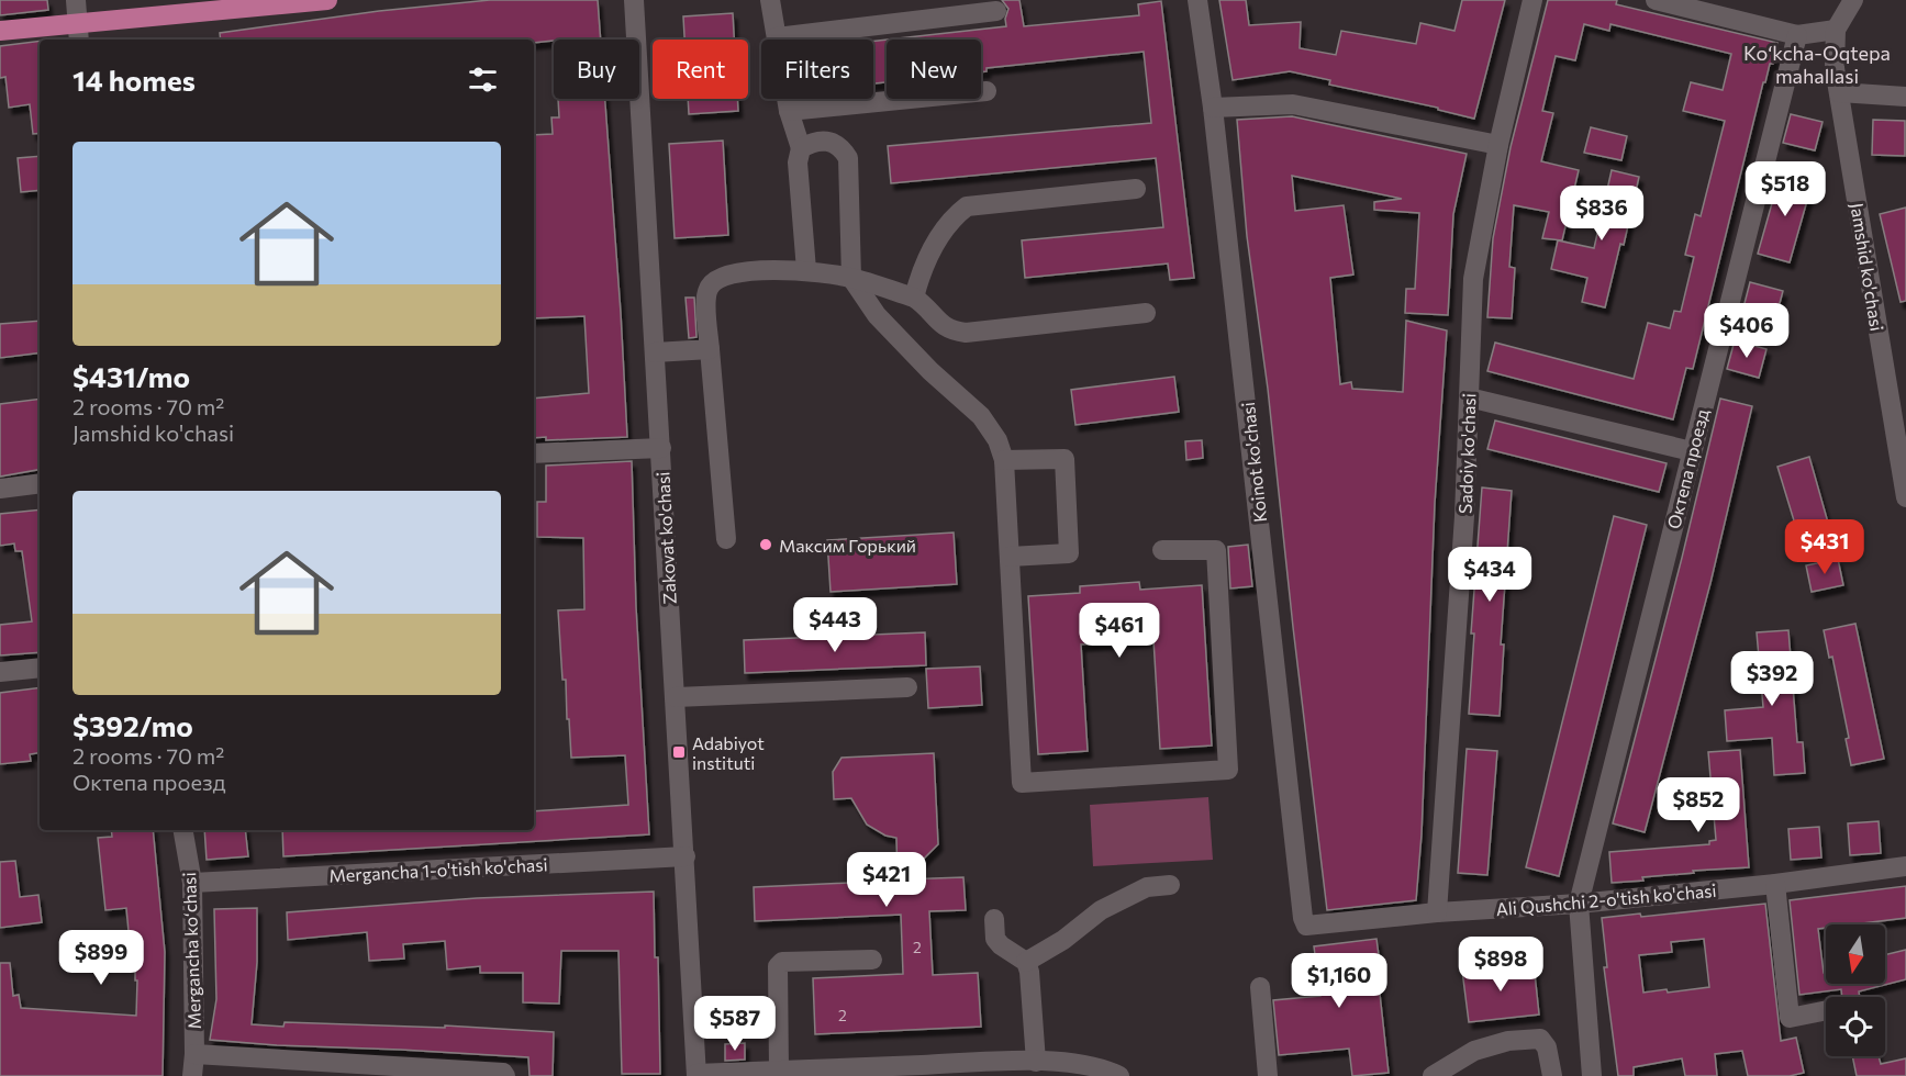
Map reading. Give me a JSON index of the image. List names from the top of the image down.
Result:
{
  "streets": {
    "street": [
      "Jamshid ko'chasi",
      "Sadoiy ko'chasi",
      "Koinot ko'chasi",
      "Октепа проезд",
      "Zakovat ko'chasi",
      "Mergancha 1-o'tish ko'chasi",
      "Ali Qushchi 2-o'tish ko'chasi",
      "Mergancha koʻchasi"
    ]
  },
  "crossings": [
    ["Sadoiy ko'chasi", "Ali Qushchi 2-o'tish ko'chasi"],
    ["Koinot ko'chasi", "Ali Qushchi 2-o'tish ko'chasi"],
    ["Октепа проезд", "Ali Qushchi 2-o'tish ko'chasi"],
    ["Zakovat ko'chasi", "Mergancha 1-o'tish ko'chasi"],
    ["Mergancha 1-o'tish ko'chasi", "Mergancha koʻchasi"]
  ],
  "districts": ["Koʻkcha-Oqtepa mahallasi"],
  "places": {
    "other": ["Максим Горький"],
    "transit": ["Adabiyot instituti"]
  },
  "house_numbers": ["2", "2"],
  "north": "bottom",
  "page": {
    "chip": [
      "Buy",
      "Rent",
      "Filters",
      "New"
    ],
    "heading": "14 homes",
    "list": [
      {
        "name": "$431/mo",
        "note": "2 rooms · 70 m² · Jamshid ko'chasi"
      },
      {
        "name": "$392/mo",
        "note": "2 rooms · 70 m² · Октепа проезд"
      }
    ],
    "price": [
      "$518",
      "$836",
      "$406",
      "$431",
      "$434",
      "$443",
      "$461",
      "$392",
      "$852",
      "$421",
      "$899",
      "$898",
      "$1,160",
      "$587"
    ]
  }
}
